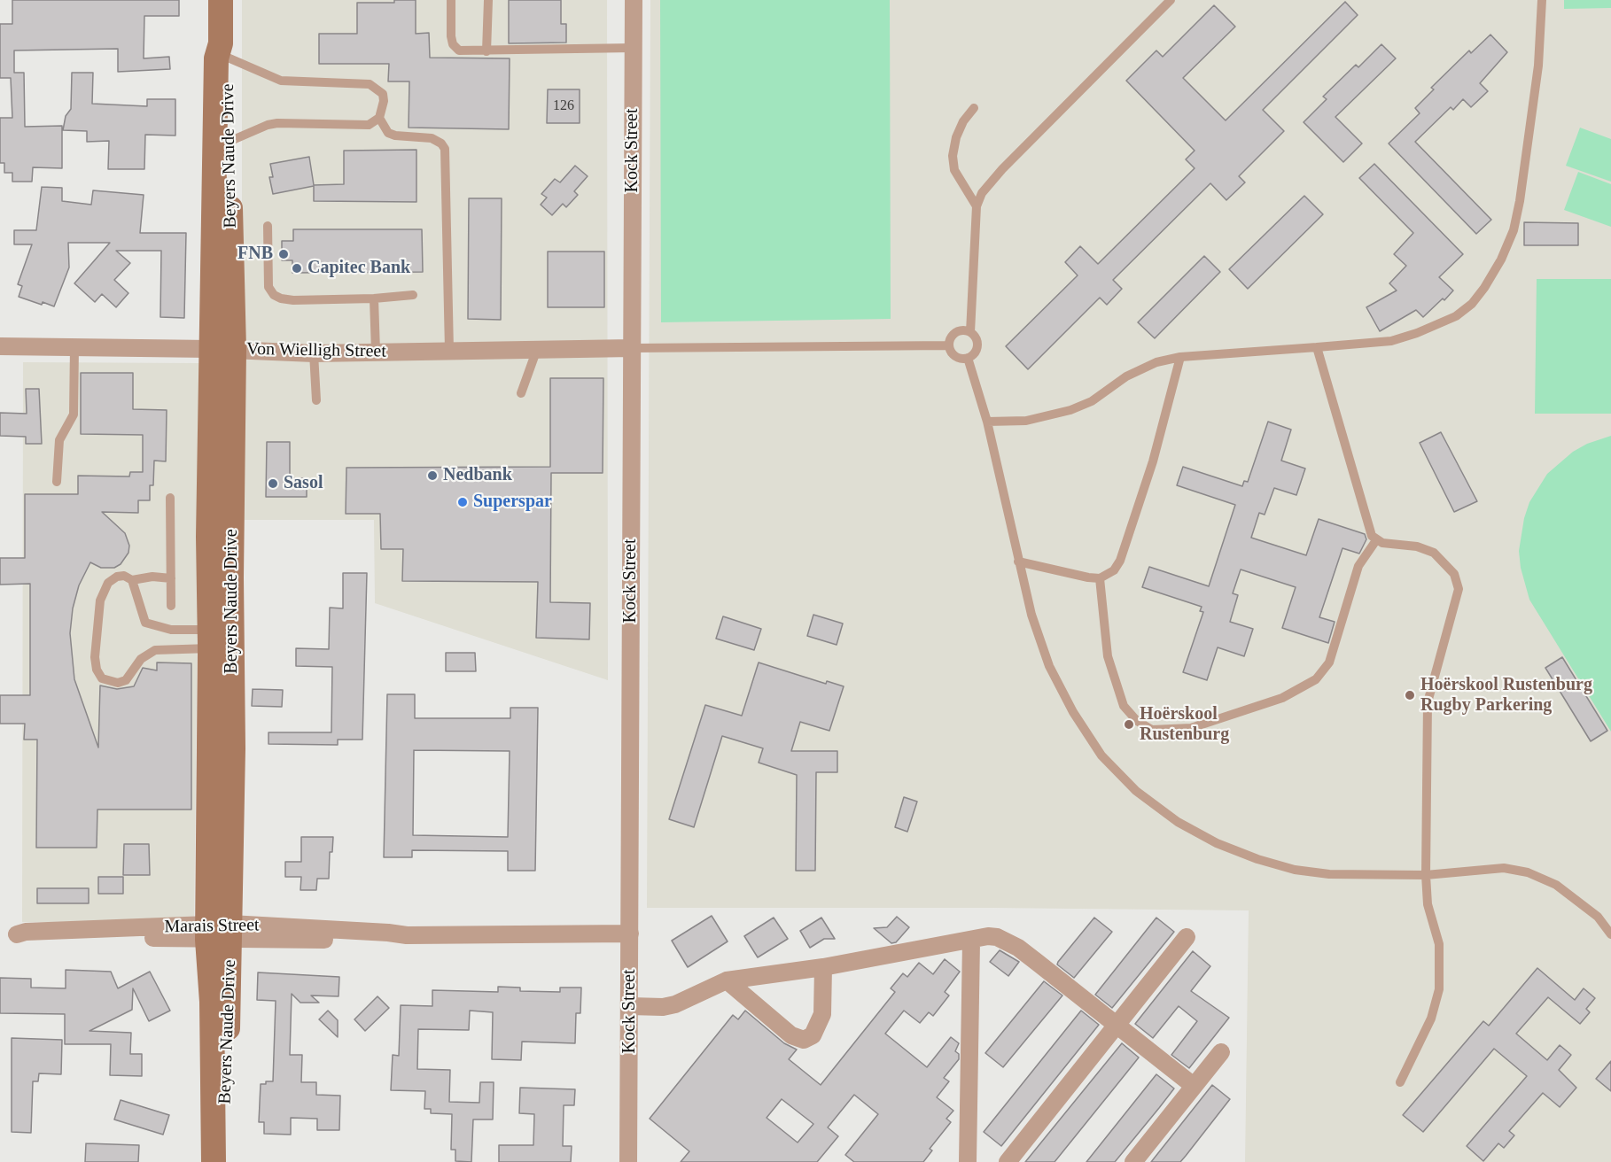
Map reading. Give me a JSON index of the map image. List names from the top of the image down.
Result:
{
  "streets": {
    "street": [
      "Kock Street",
      "Beyers Naude Drive",
      "Von Wielligh Street",
      "Marais Street"
    ]
  },
  "crossings": [
    ["Kock Street", "Von Wielligh Street"],
    ["Kock Street", "Marais Street"],
    ["Beyers Naude Drive", "Von Wielligh Street"],
    ["Beyers Naude Drive", "Marais Street"]
  ],
  "places": [
    "FNB",
    "Capitec Bank",
    "Nedbank",
    "Sasol",
    "Superspar",
    "Hoërskool Rustenburg Rugby Parkering",
    "Hoërskool Rustenburg"
  ],
  "house_numbers": ["126"]
}
